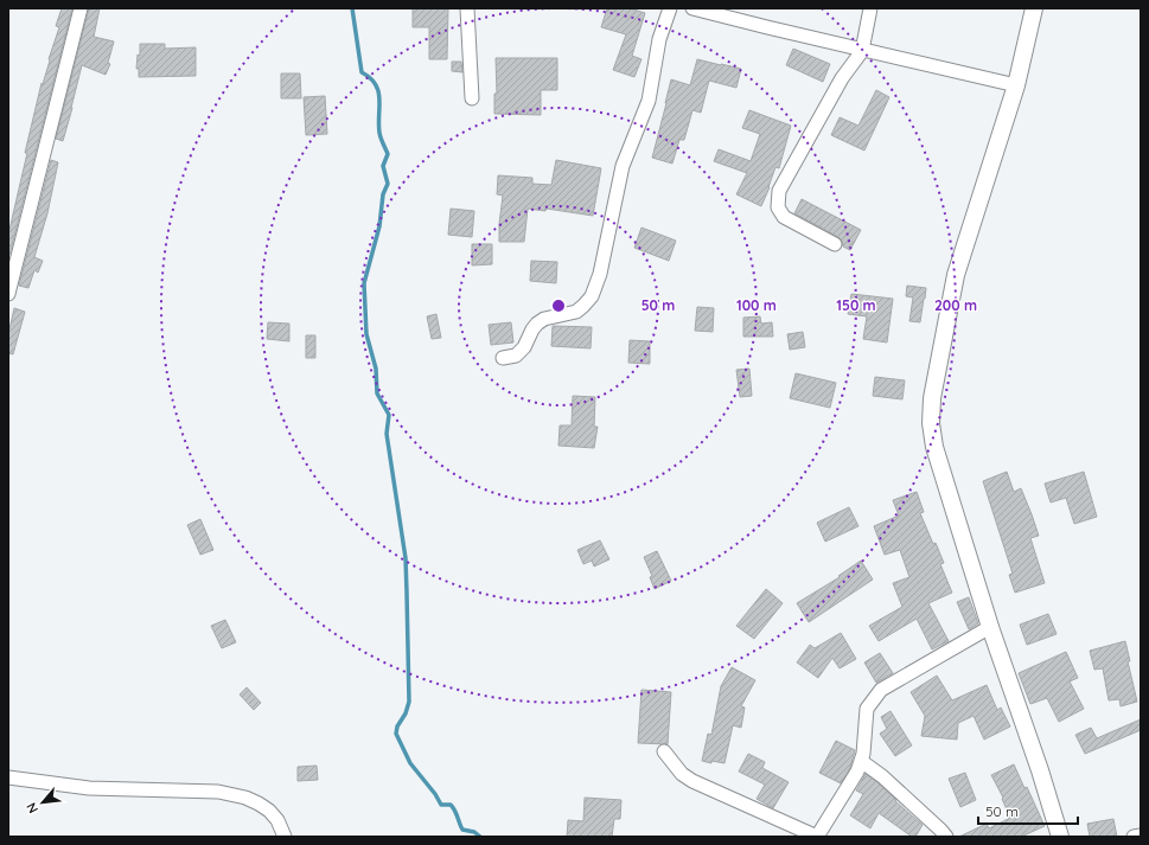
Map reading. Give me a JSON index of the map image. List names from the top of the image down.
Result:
{
  "scale_bar": "50 m",
  "north": "bottom left",
  "rings": [
    "50 m",
    "100 m",
    "150 m",
    "200 m"
  ]
}
